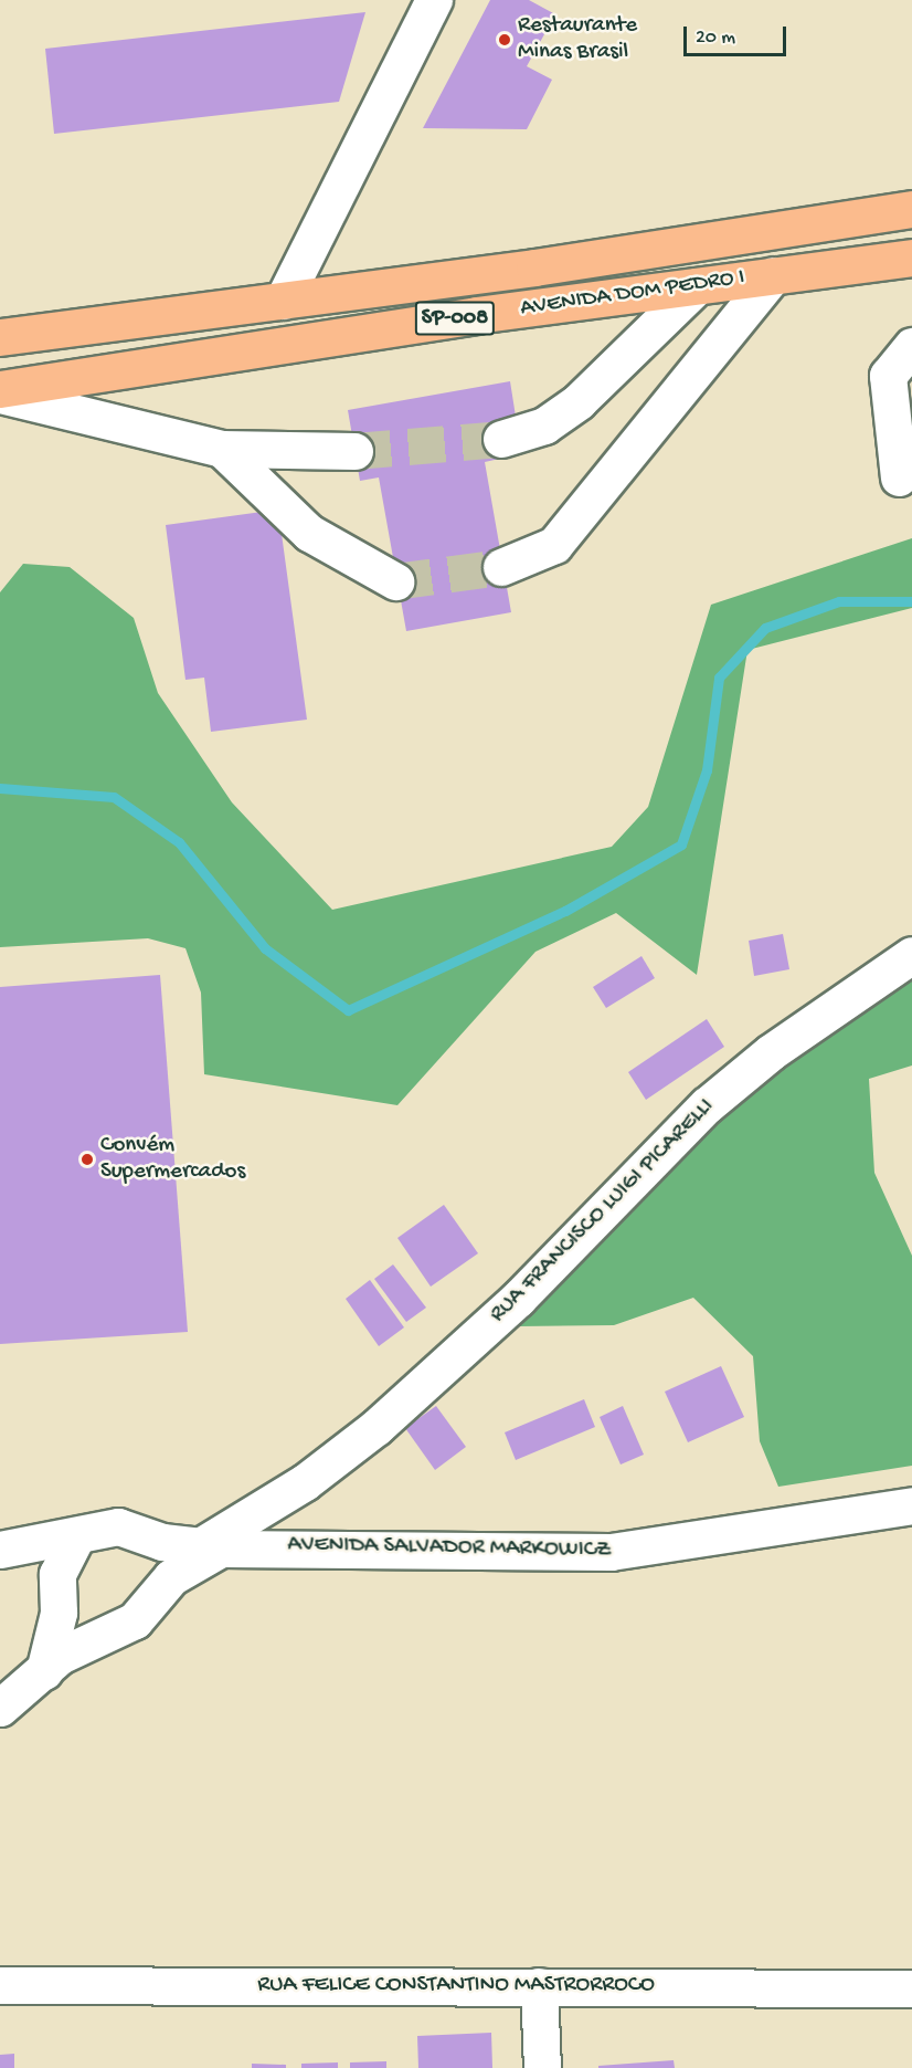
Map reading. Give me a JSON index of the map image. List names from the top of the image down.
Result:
{
  "streets": {
    "main road": ["AVENIDA DOM PEDRO I", "SP-008"],
    "street": ["RUA FRANCISCO LUIGI PICARELLI", "AVENIDA SALVADOR MARKOWICZ", "RUA FELICE CONSTANTINO MASTRORROCO"]
  },
  "crossings": [
    ["RUA FRANCISCO LUIGI PICARELLI", "AVENIDA SALVADOR MARKOWICZ"]
  ],
  "places": ["Restaurante Minas Brasil", "Convém Supermercados"],
  "scale_bar": "20 m"
}
